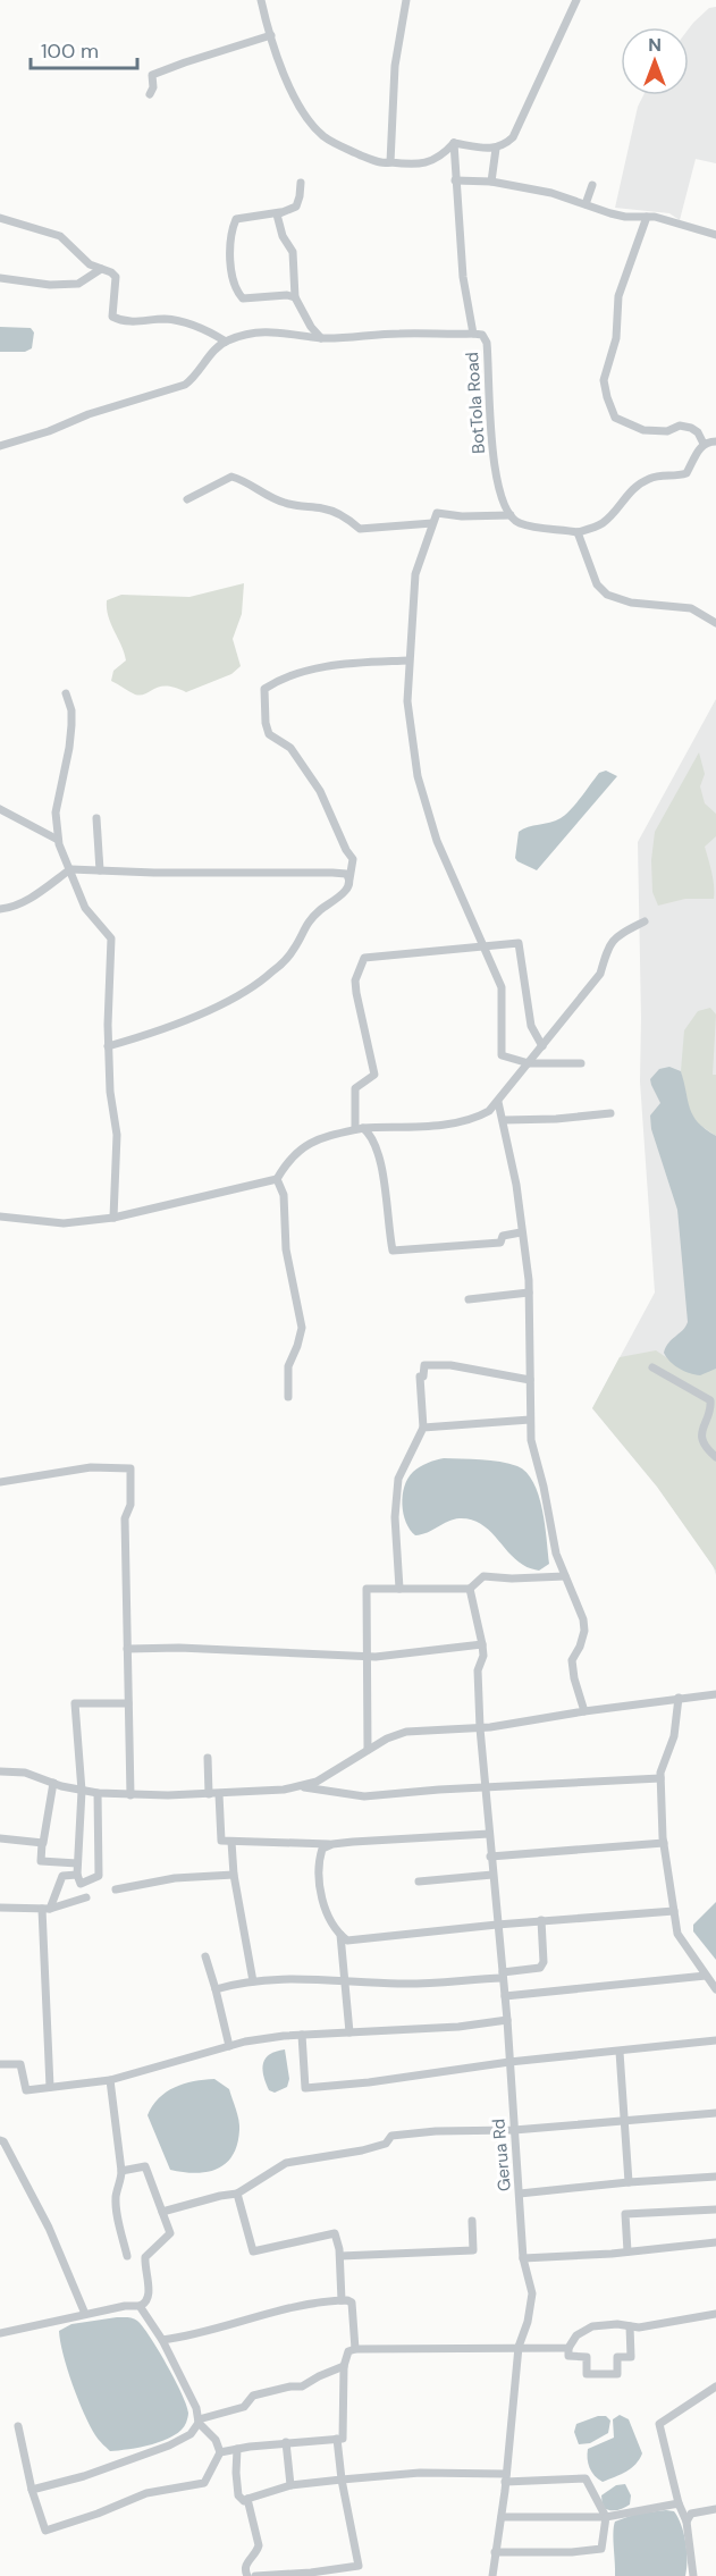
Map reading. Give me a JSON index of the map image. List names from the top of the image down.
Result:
{
  "streets": {
    "street": ["BotTola Road", "Gerua Rd"]
  },
  "scale_bar": "100 m",
  "north": "top"
}
